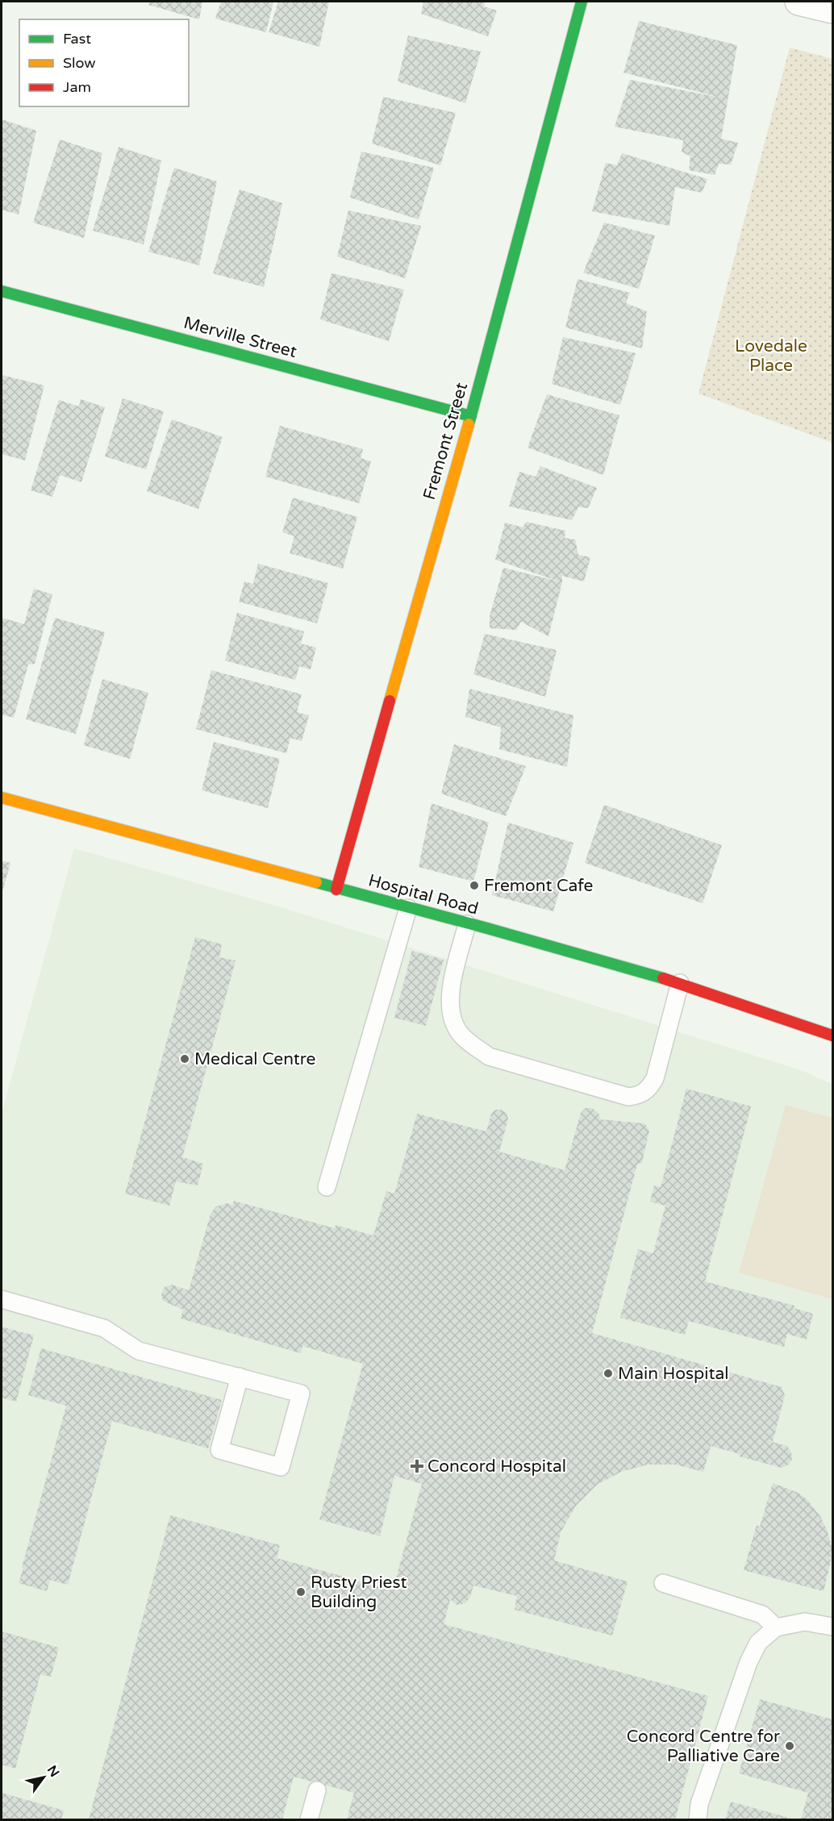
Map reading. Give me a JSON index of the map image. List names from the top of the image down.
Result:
{
  "streets": {
    "street": ["Merville Street", "Fremont Street", "Hospital Road"]
  },
  "crossings": [
    ["Merville Street", "Fremont Street"],
    ["Fremont Street", "Hospital Road"]
  ],
  "parks": ["Lovedale Place"],
  "places": {
    "other": [
      "Fremont Cafe",
      "Medical Centre",
      "Main Hospital",
      "Rusty Priest Building",
      "Concord Centre for Palliative Care"
    ],
    "health": ["Concord Hospital"]
  },
  "legend": ["Fast", "Slow", "Jam"],
  "north": "top right"
}
